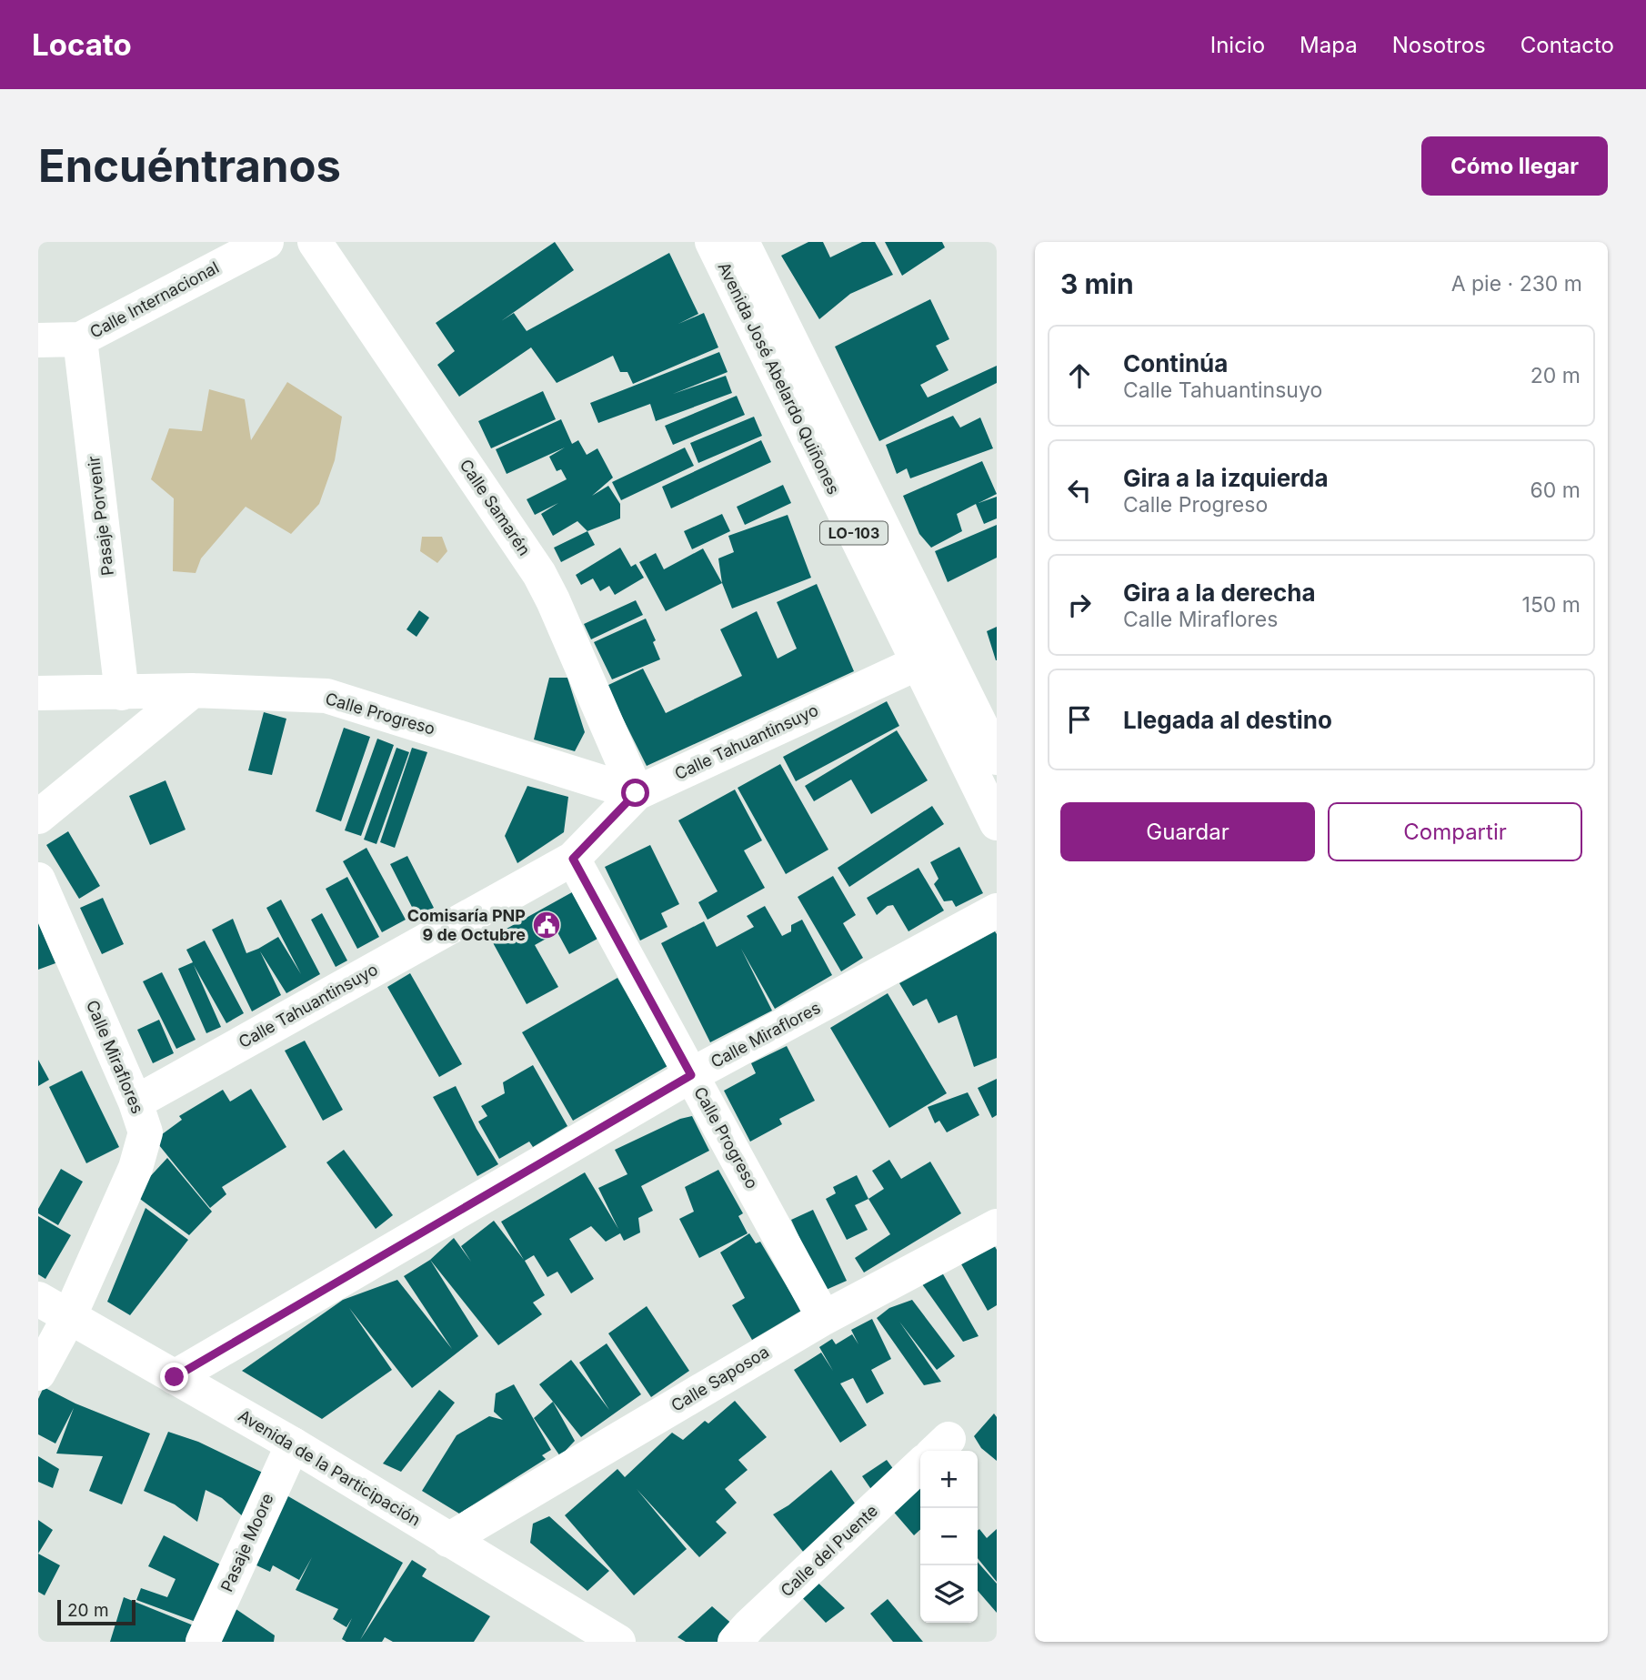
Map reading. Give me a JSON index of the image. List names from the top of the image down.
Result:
{
  "streets": {
    "street": [
      "Calle Internacional",
      "Avenida José Abelardo Quiñones",
      "Calle Samarén",
      "Pasaje Porvenir",
      "LO-103",
      "Calle Progreso",
      "Calle Tahuantinsuyo",
      "Calle Miraflores",
      "Calle Saposoa",
      "Avenida de la Participación",
      "Pasaje Moore",
      "Calle del Puente"
    ]
  },
  "crossings": [
    ["Calle Internacional", "Pasaje Porvenir"],
    ["Avenida José Abelardo Quiñones", "Calle Tahuantinsuyo"],
    ["Calle Samarén", "Calle Progreso"],
    ["Calle Samarén", "Calle Tahuantinsuyo"],
    ["Pasaje Porvenir", "Calle Progreso"],
    ["Calle Progreso", "Calle Tahuantinsuyo"],
    ["Calle Progreso", "Calle Miraflores"],
    ["Calle Progreso", "Calle Saposoa"],
    ["Calle Tahuantinsuyo", "Calle Miraflores"],
    ["Calle Miraflores", "Avenida de la Participación"],
    ["Calle Saposoa", "Avenida de la Participación"],
    ["Avenida de la Participación", "Pasaje Moore"]
  ],
  "places": {
    "public building": ["Comisaría PNP 9 de Octubre"]
  },
  "scale_bar": "20 m",
  "page": {
    "header": "Locato",
    "nav": [
      "Inicio",
      "Mapa",
      "Nosotros",
      "Contacto"
    ],
    "buttons": [
      "Cómo llegar",
      ["Guardar", "Compartir"]
    ],
    "title": "Encuéntranos",
    "heading": ["3 min", "A pie · 230 m"],
    "list": [
      ["Continúa", "Calle Tahuantinsuyo", "20 m"],
      ["Gira a la izquierda", "Calle Progreso", "60 m"],
      ["Gira a la derecha", "Calle Miraflores", "150 m"],
      "Llegada al destino"
    ],
    "map_buttons": ["+", "−"],
    "scale": "20 m"
  }
}
